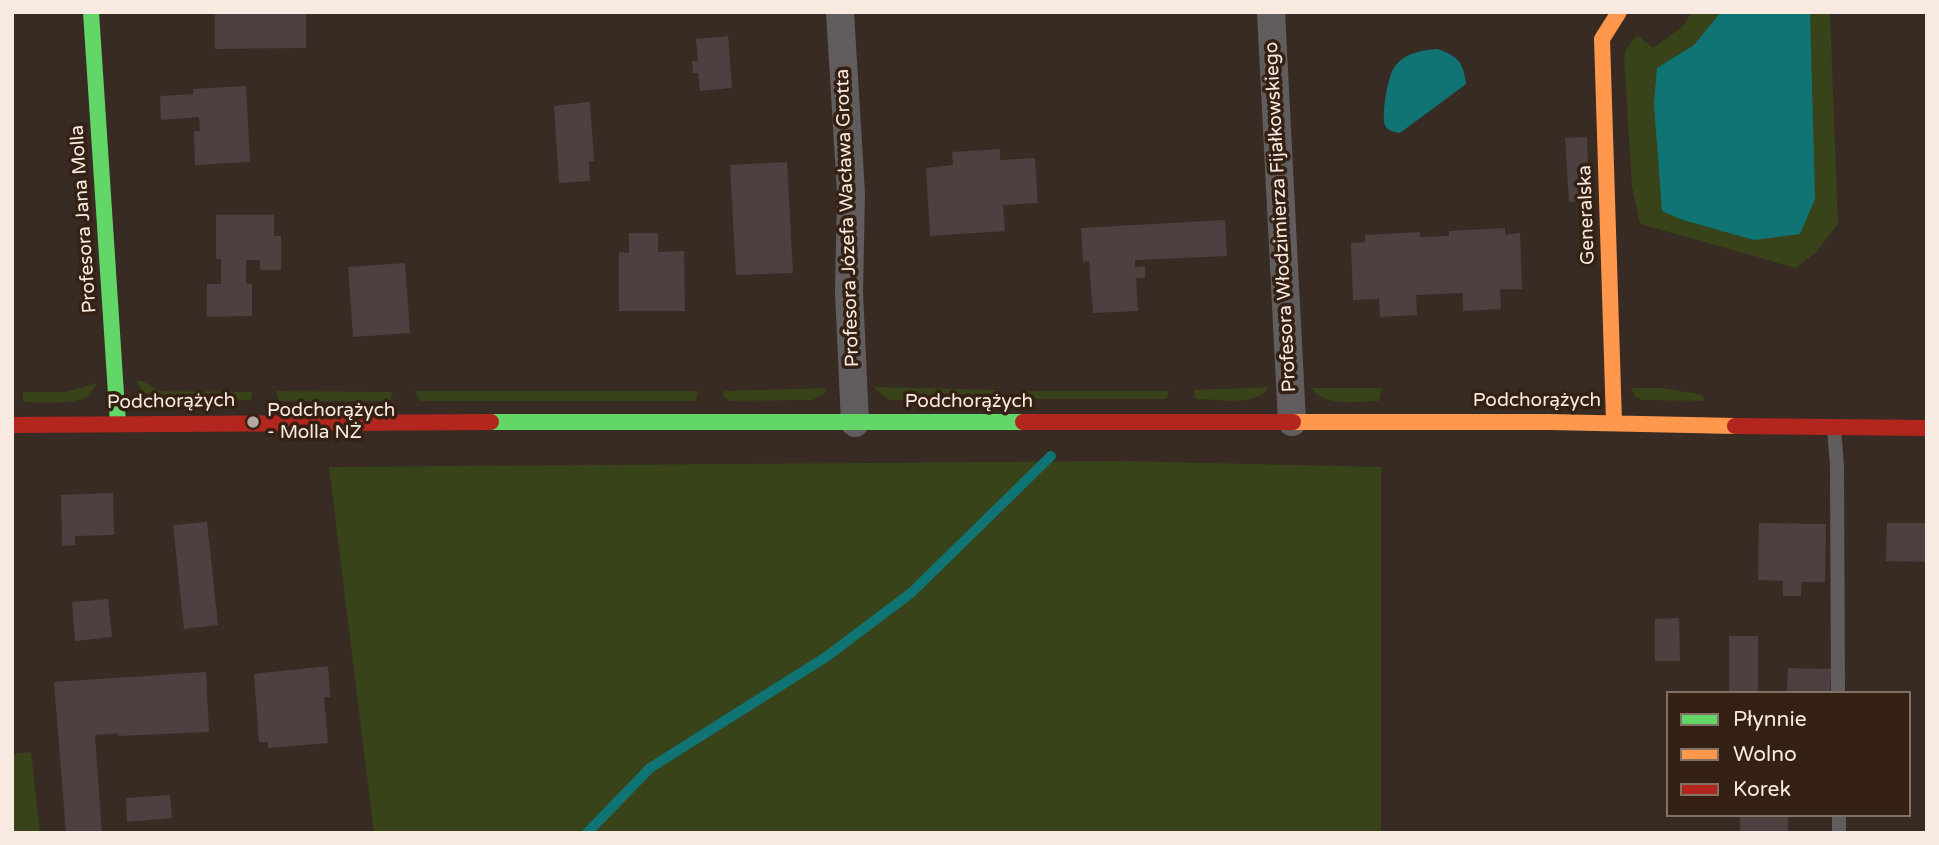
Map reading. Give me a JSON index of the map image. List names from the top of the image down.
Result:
{
  "streets": {
    "street": [
      "Generalska",
      "Profesora Włodzimierza Fijałkowskiego",
      "Profesora Józefa Wacława Grotta",
      "Profesora Jana Molla",
      "Podchorążych"
    ]
  },
  "crossings": [
    ["Generalska", "Podchorążych"],
    ["Profesora Włodzimierza Fijałkowskiego", "Podchorążych"],
    ["Profesora Józefa Wacława Grotta", "Podchorążych"],
    ["Profesora Jana Molla", "Podchorążych"]
  ],
  "places": ["Podchorążych - Molla NŻ"],
  "legend": ["Płynnie", "Wolno", "Korek"]
}
